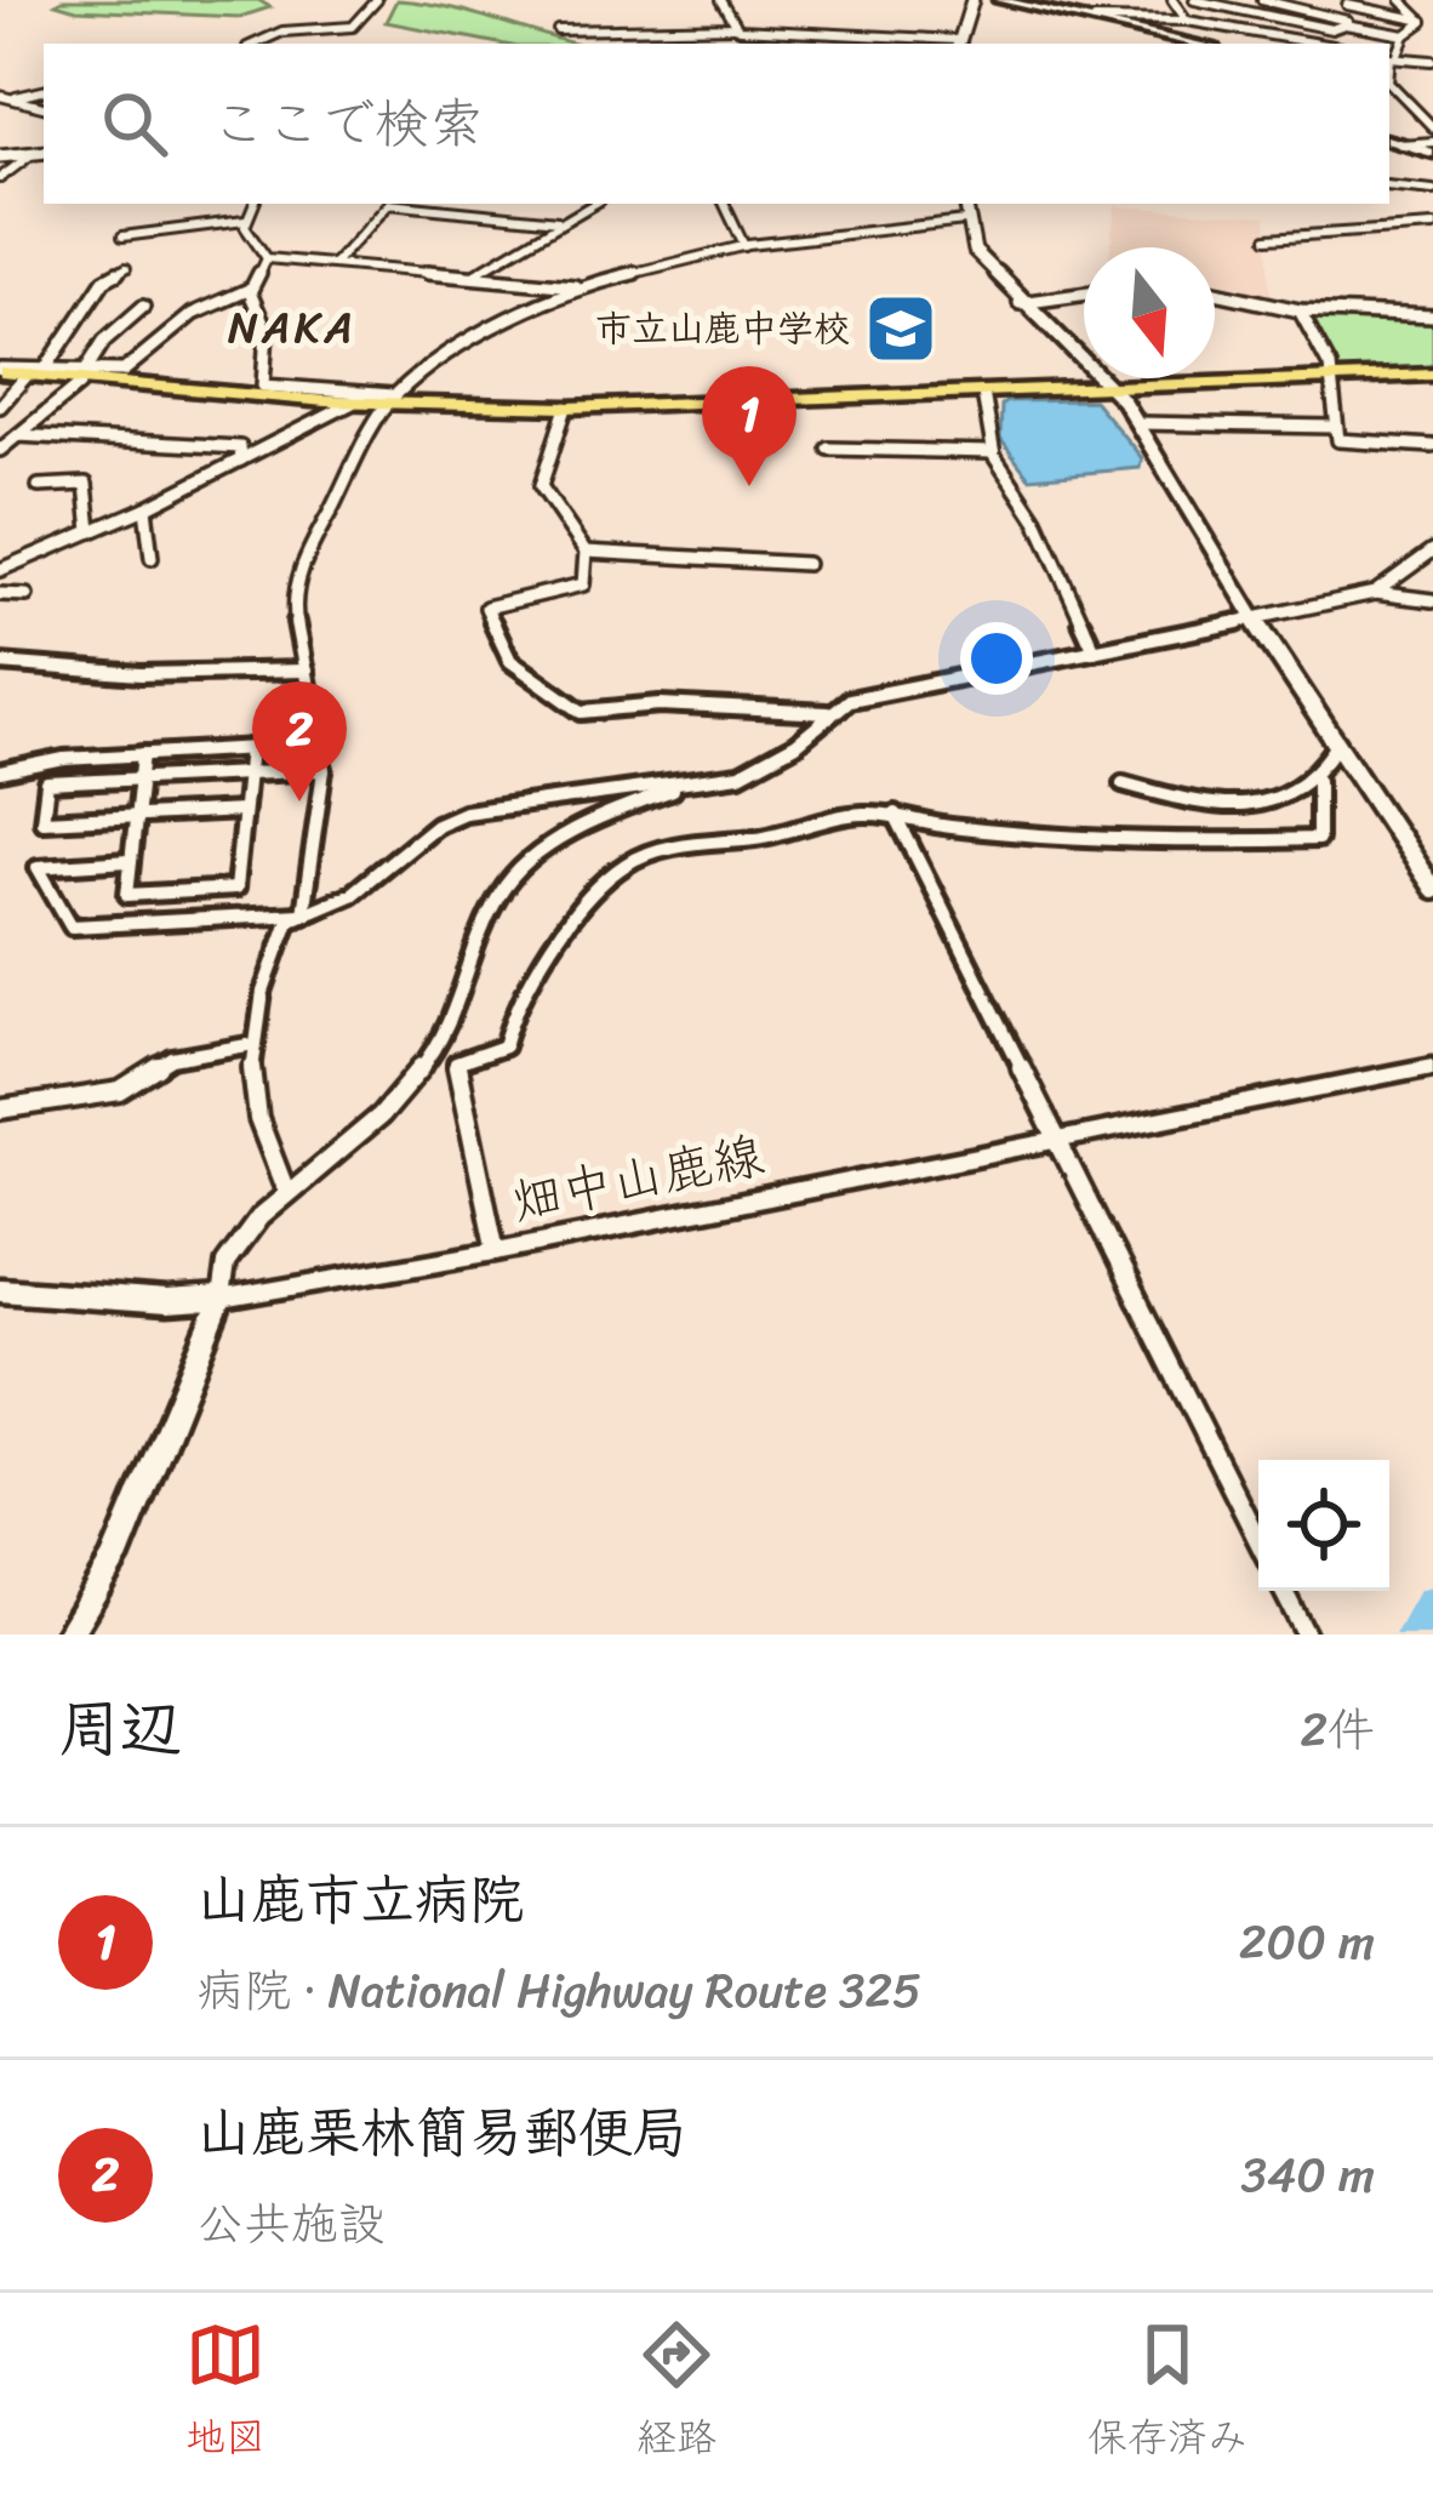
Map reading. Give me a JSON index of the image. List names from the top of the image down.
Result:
{
  "streets": {
    "main road": ["畑中山鹿線"]
  },
  "districts": ["NAKA"],
  "places": {
    "school or university": ["市立山鹿中学校"]
  },
  "north": "bottom",
  "page": {
    "search": "ここで検索",
    "pins": ["1", "2"],
    "heading": ["周辺", "2件"],
    "list": [
      {
        "mark": "1",
        "name": "山鹿市立病院",
        "note": "病院 · National Highway Route 325",
        "value": "200 m"
      },
      {
        "mark": "2",
        "name": "山鹿栗林簡易郵便局",
        "note": "公共施設",
        "value": "340 m"
      }
    ],
    "nav": ["地図", "経路", "保存済み"]
  }
}
